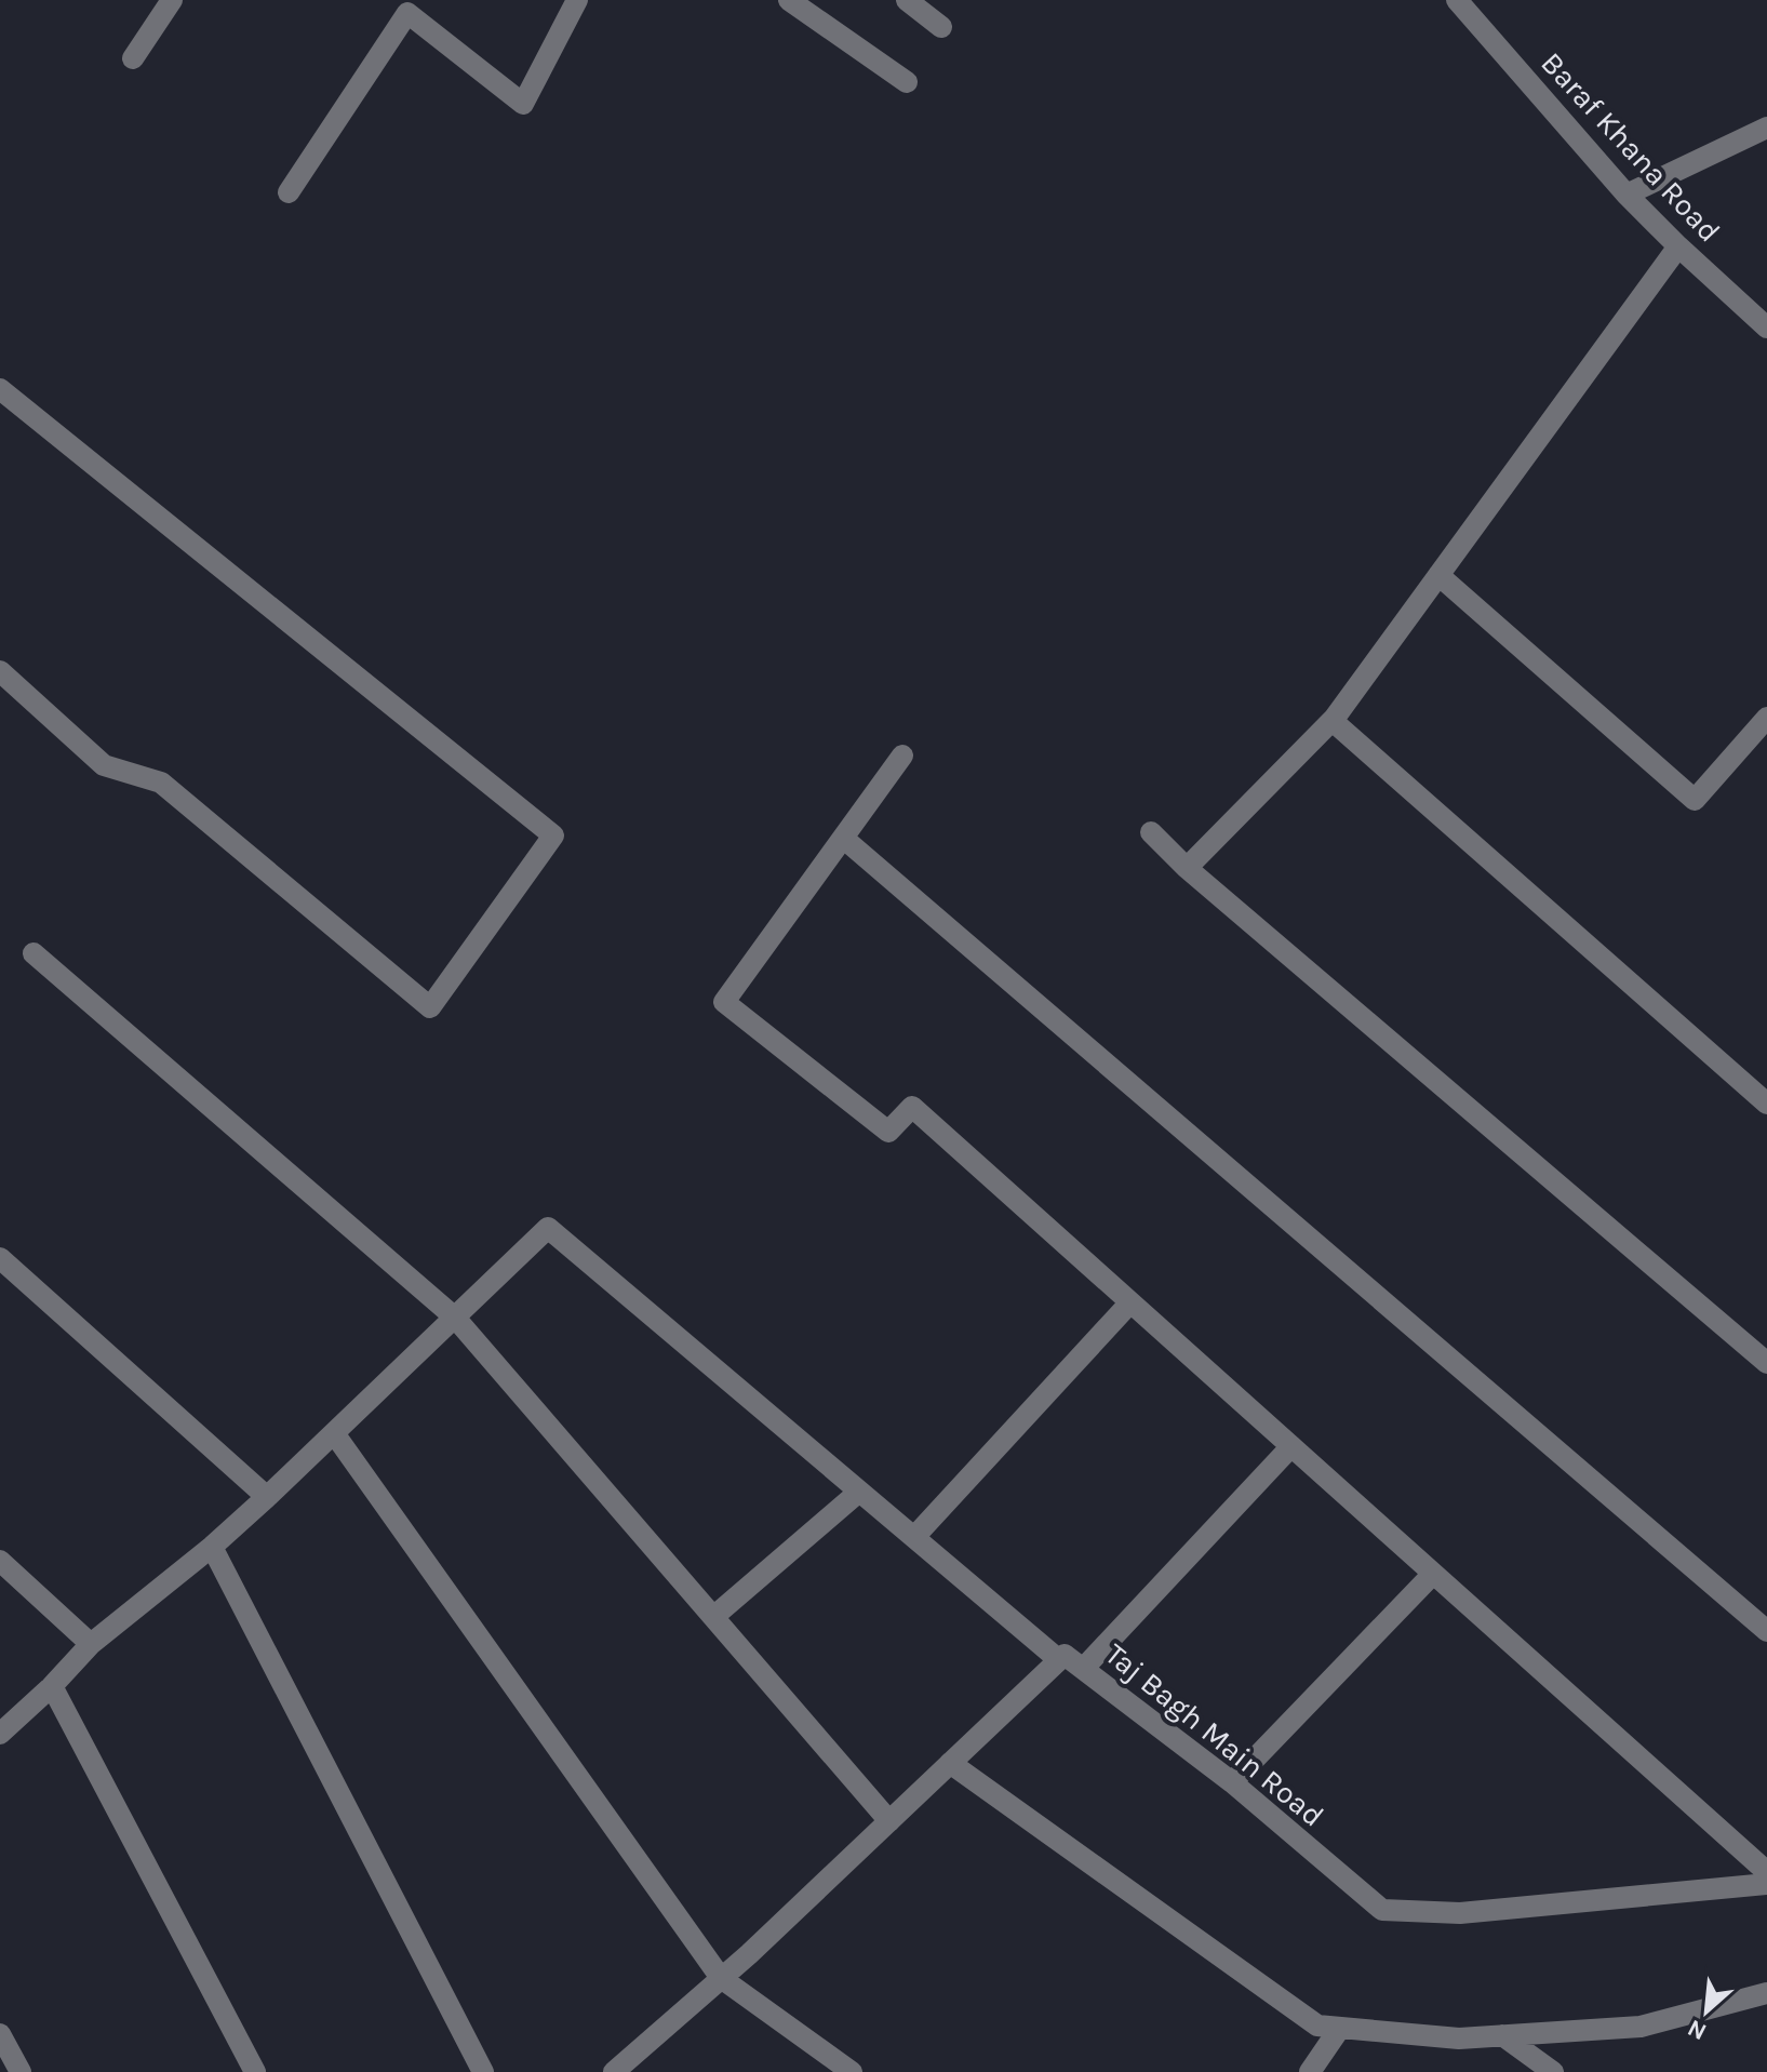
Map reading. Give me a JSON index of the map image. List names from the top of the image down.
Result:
{
  "streets": {
    "street": ["Baraf Khana Road", "Taj Bagh Main Road"]
  },
  "north": "bottom left"
}
